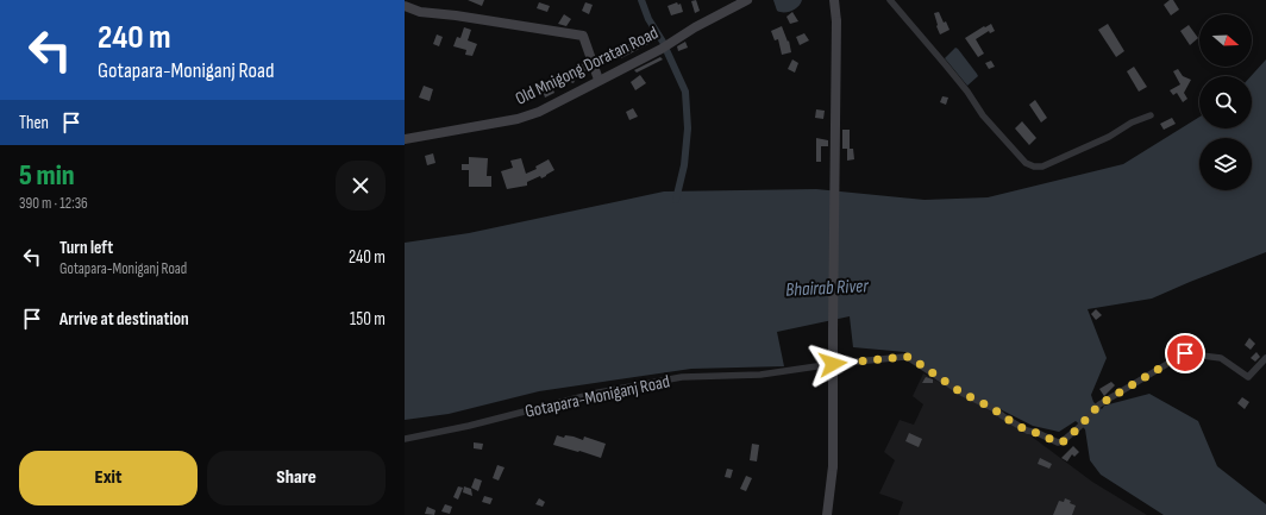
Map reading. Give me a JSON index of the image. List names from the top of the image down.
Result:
{
  "streets": {
    "main road": ["Old Mnigong Doratan Road"],
    "street": ["Gotapara-Moniganj Road"]
  },
  "water": ["Bhairab River"],
  "north": "right",
  "page": {
    "turn": ["240 m", "Gotapara-Moniganj Road"],
    "then": "Then",
    "heading": ["5 min", "390 m · 12:36"],
    "list": [
      {
        "name": "Turn left",
        "note": "Gotapara-Moniganj Road",
        "value": "240 m"
      },
      {
        "name": "Arrive at destination",
        "value": "150 m"
      }
    ],
    "buttons": ["Exit", "Share"]
  }
}
